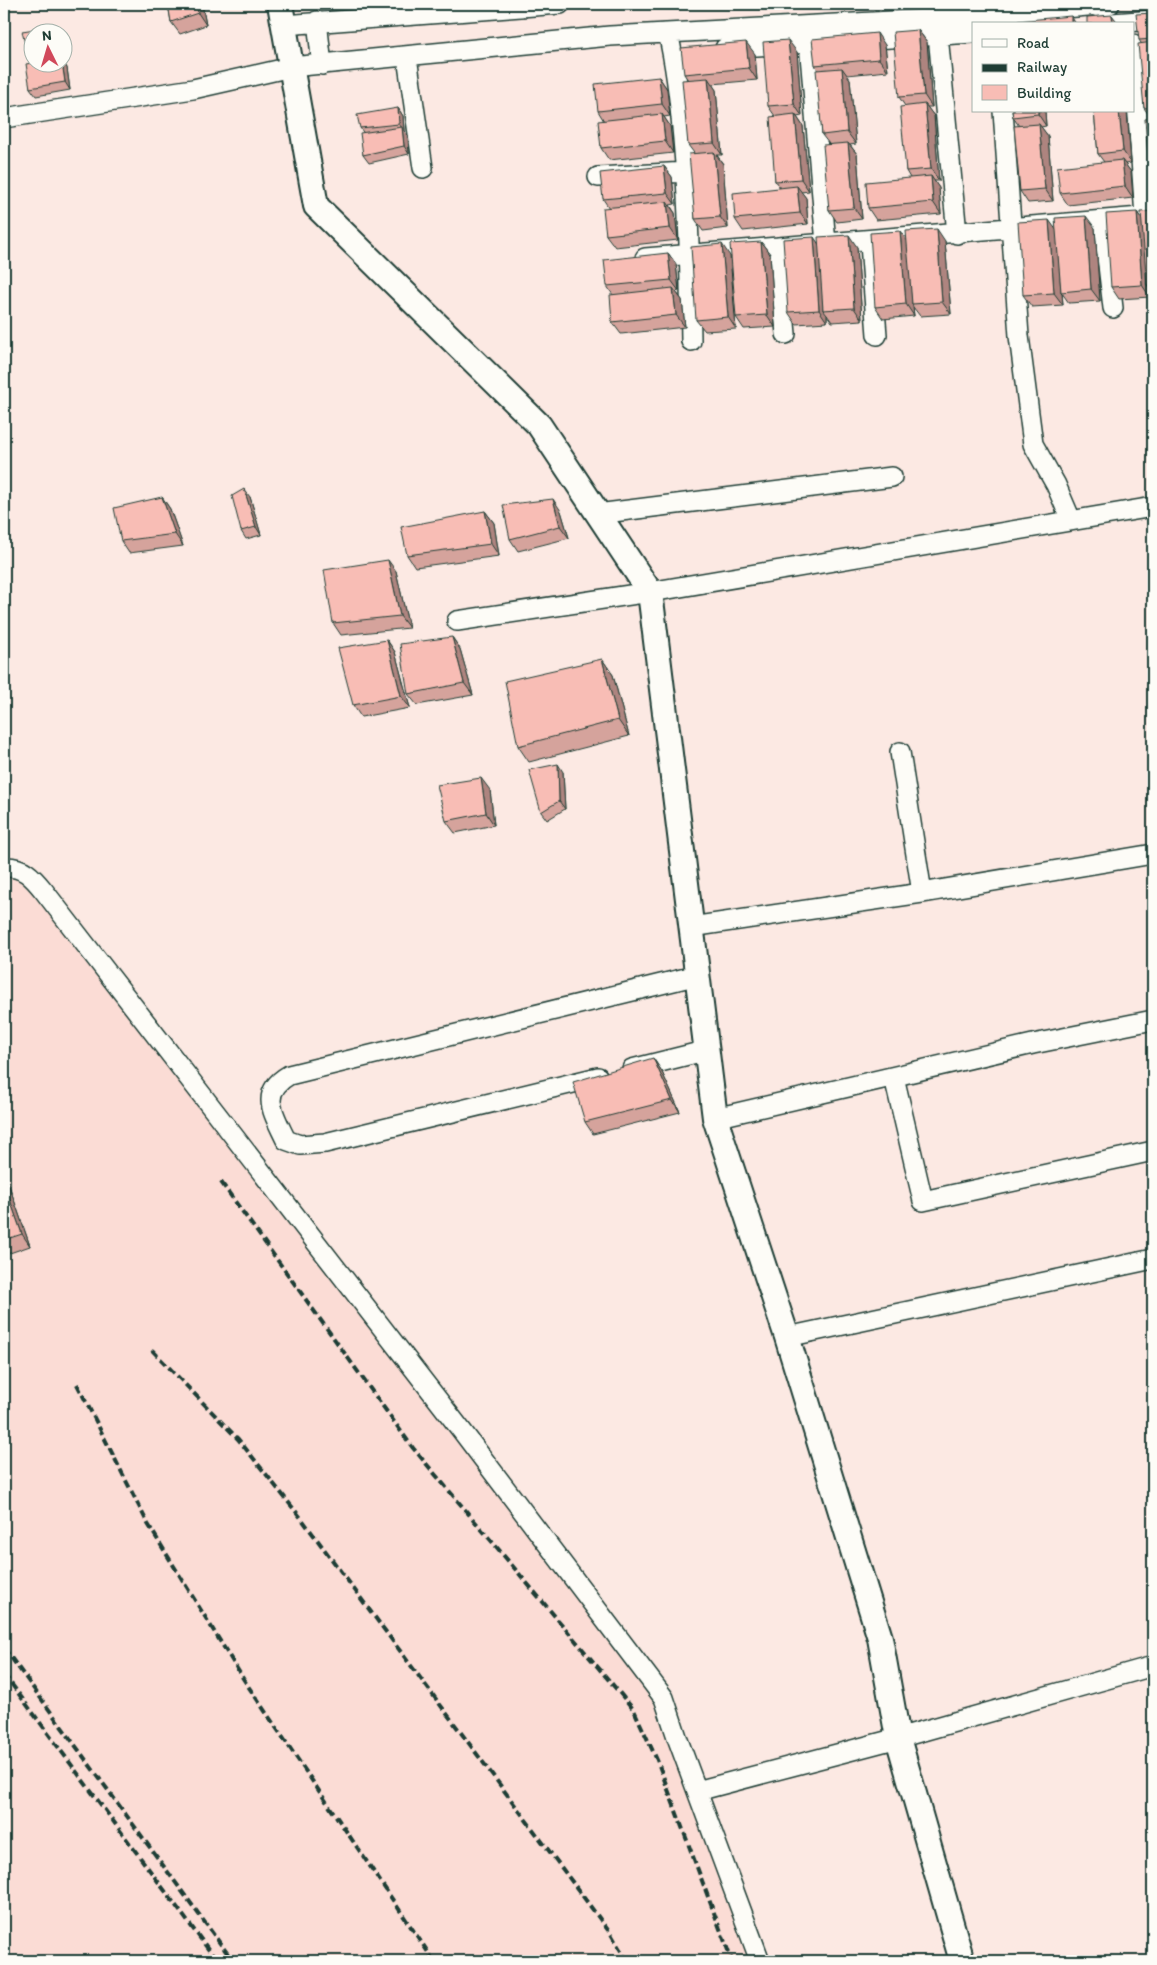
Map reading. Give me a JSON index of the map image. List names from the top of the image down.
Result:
{
  "legend": ["Road", "Railway", "Building"],
  "north": "top"
}
